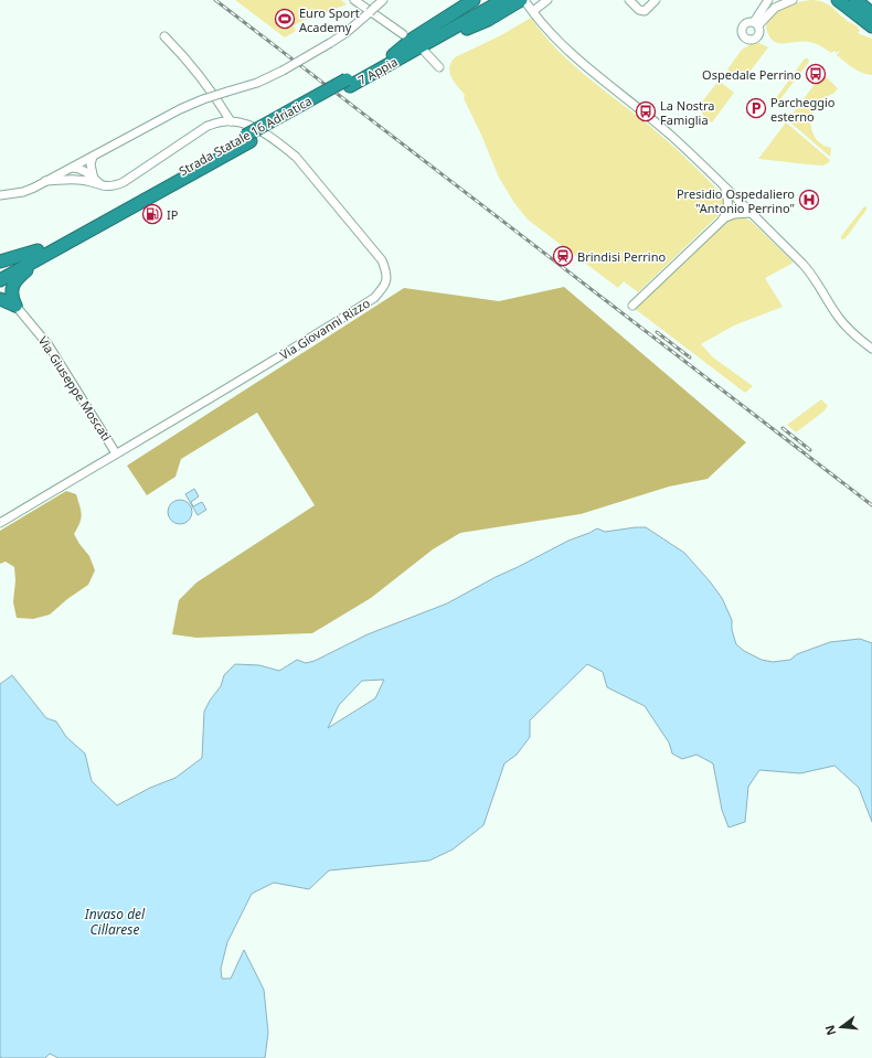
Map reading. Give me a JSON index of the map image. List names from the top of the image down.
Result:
{
  "streets": {
    "highway": ["7 Appia", "Strada Statale 16 Adriatica"],
    "street": ["Via Giovanni Rizzo", "Via Giuseppe Moscati"]
  },
  "crossings": [
    ["7 Appia", "Strada Statale 16 Adriatica"],
    ["Via Giovanni Rizzo", "Via Giuseppe Moscati"]
  ],
  "water": ["Invaso del Cillarese"],
  "places": {
    "sports": ["Euro Sport Academy"],
    "bus stop": ["Ospedale Perrino", "La Nostra Famiglia"],
    "parking": ["Parcheggio esterno"],
    "hospital": ["Presidio Ospedaliero \"Antonio Perrino\""],
    "fuel station": ["IP"],
    "station": ["Brindisi Perrino"]
  },
  "north": "left"
}
